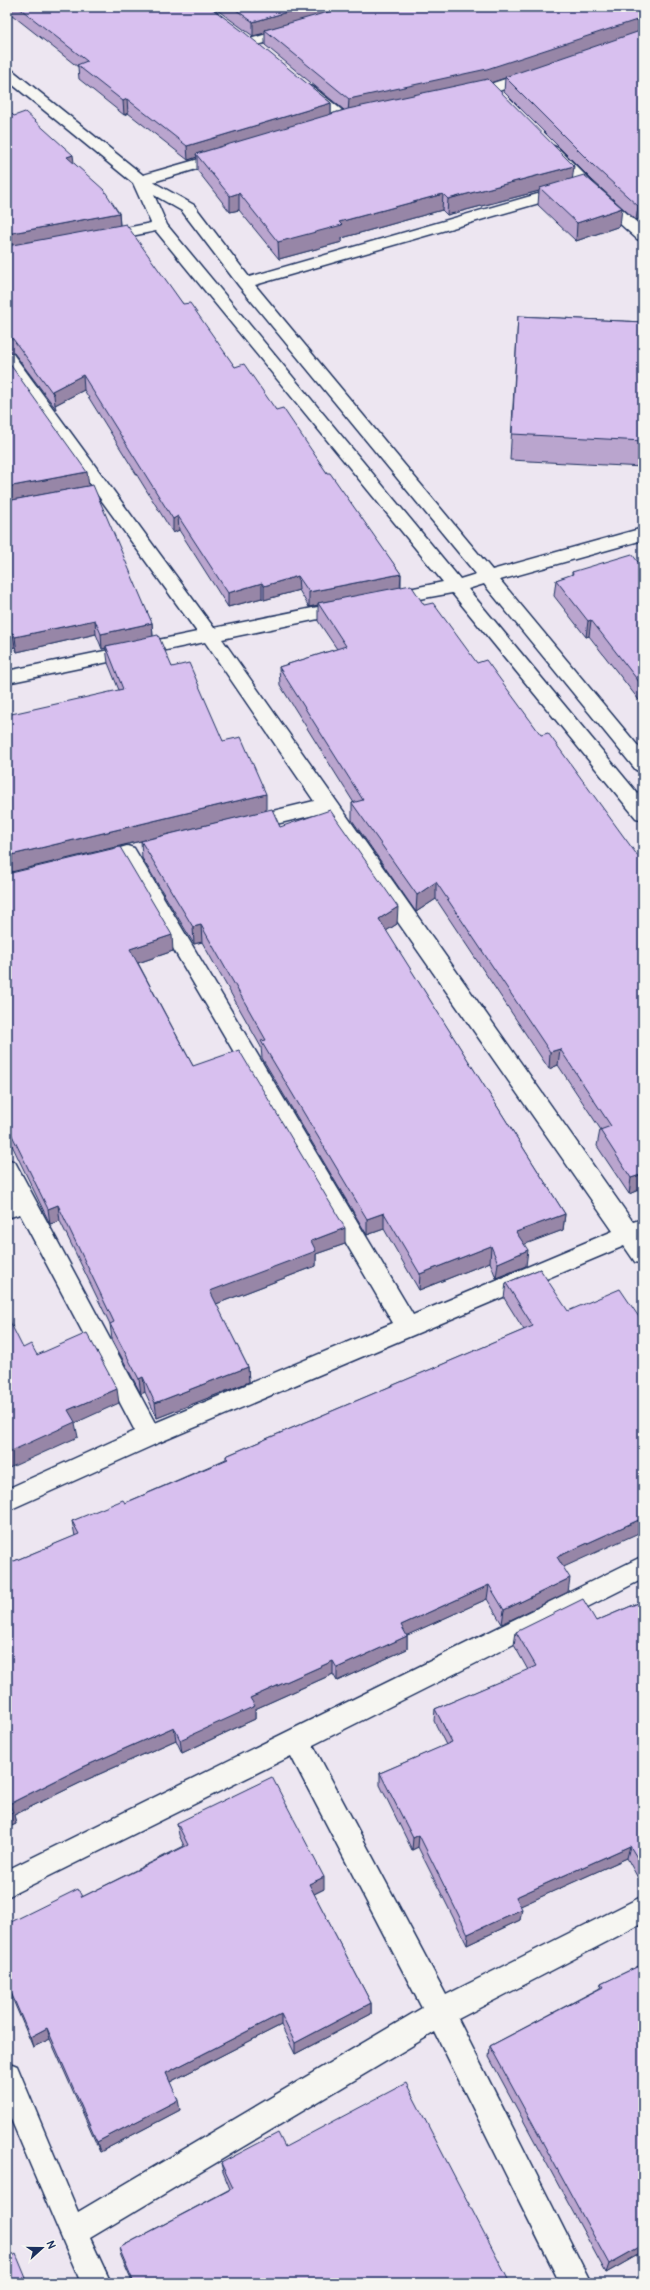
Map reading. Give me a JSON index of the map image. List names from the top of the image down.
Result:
{
  "north": "right"
}
